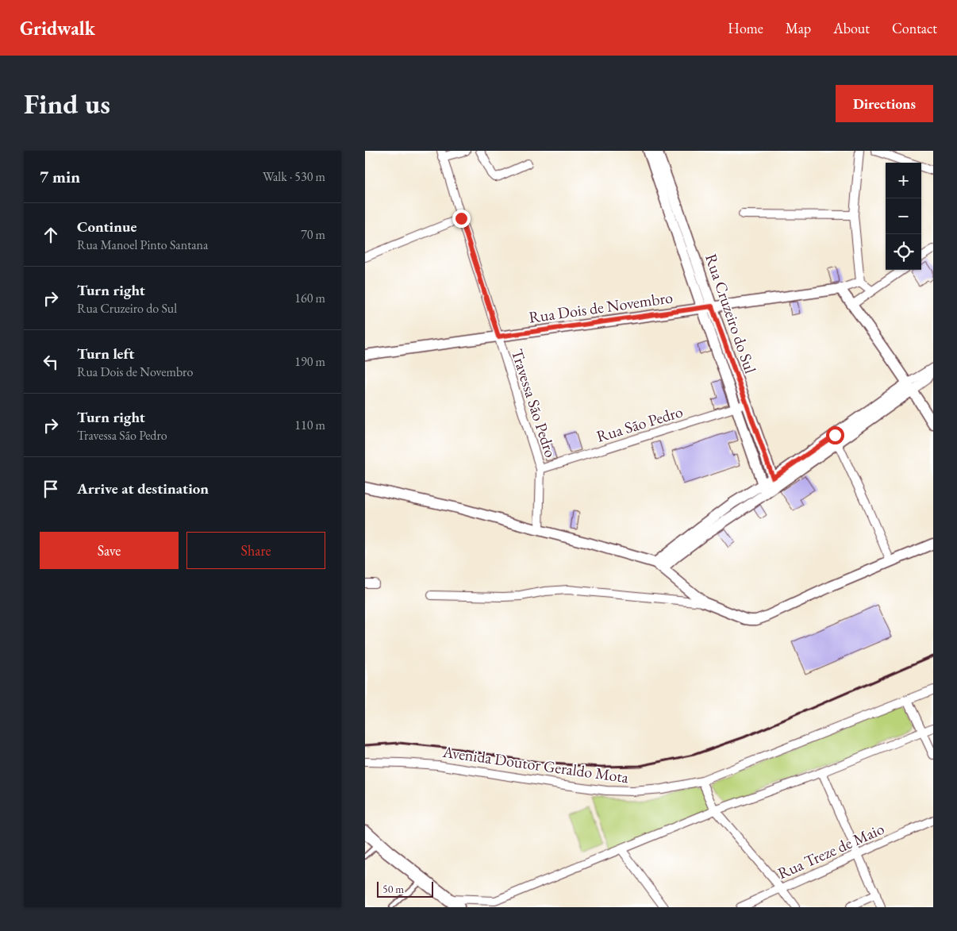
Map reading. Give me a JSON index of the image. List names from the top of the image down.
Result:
{
  "streets": {
    "street": [
      "Rua Dois de Novembro",
      "Rua Cruzeiro do Sul",
      "Travessa São Pedro",
      "Rua São Pedro",
      "Avenida Doutor Geraldo Mota",
      "Rua Treze de Maio"
    ]
  },
  "crossings": [
    ["Rua Dois de Novembro", "Rua Cruzeiro do Sul"],
    ["Rua Dois de Novembro", "Travessa São Pedro"],
    ["Rua Cruzeiro do Sul", "Rua São Pedro"],
    ["Travessa São Pedro", "Rua São Pedro"]
  ],
  "scale_bar": "50 m",
  "page": {
    "header": "Gridwalk",
    "nav": [
      "Home",
      "Map",
      "About",
      "Contact"
    ],
    "buttons": [
      "Directions",
      ["Save", "Share"]
    ],
    "title": "Find us",
    "heading": ["7 min", "Walk · 530 m"],
    "map_buttons": ["+", "−"],
    "list": [
      ["Continue", "Rua Manoel Pinto Santana", "70 m"],
      ["Turn right", "Rua Cruzeiro do Sul", "160 m"],
      ["Turn left", "Rua Dois de Novembro", "190 m"],
      ["Turn right", "Travessa São Pedro", "110 m"],
      "Arrive at destination"
    ],
    "scale": "50 m"
  }
}
